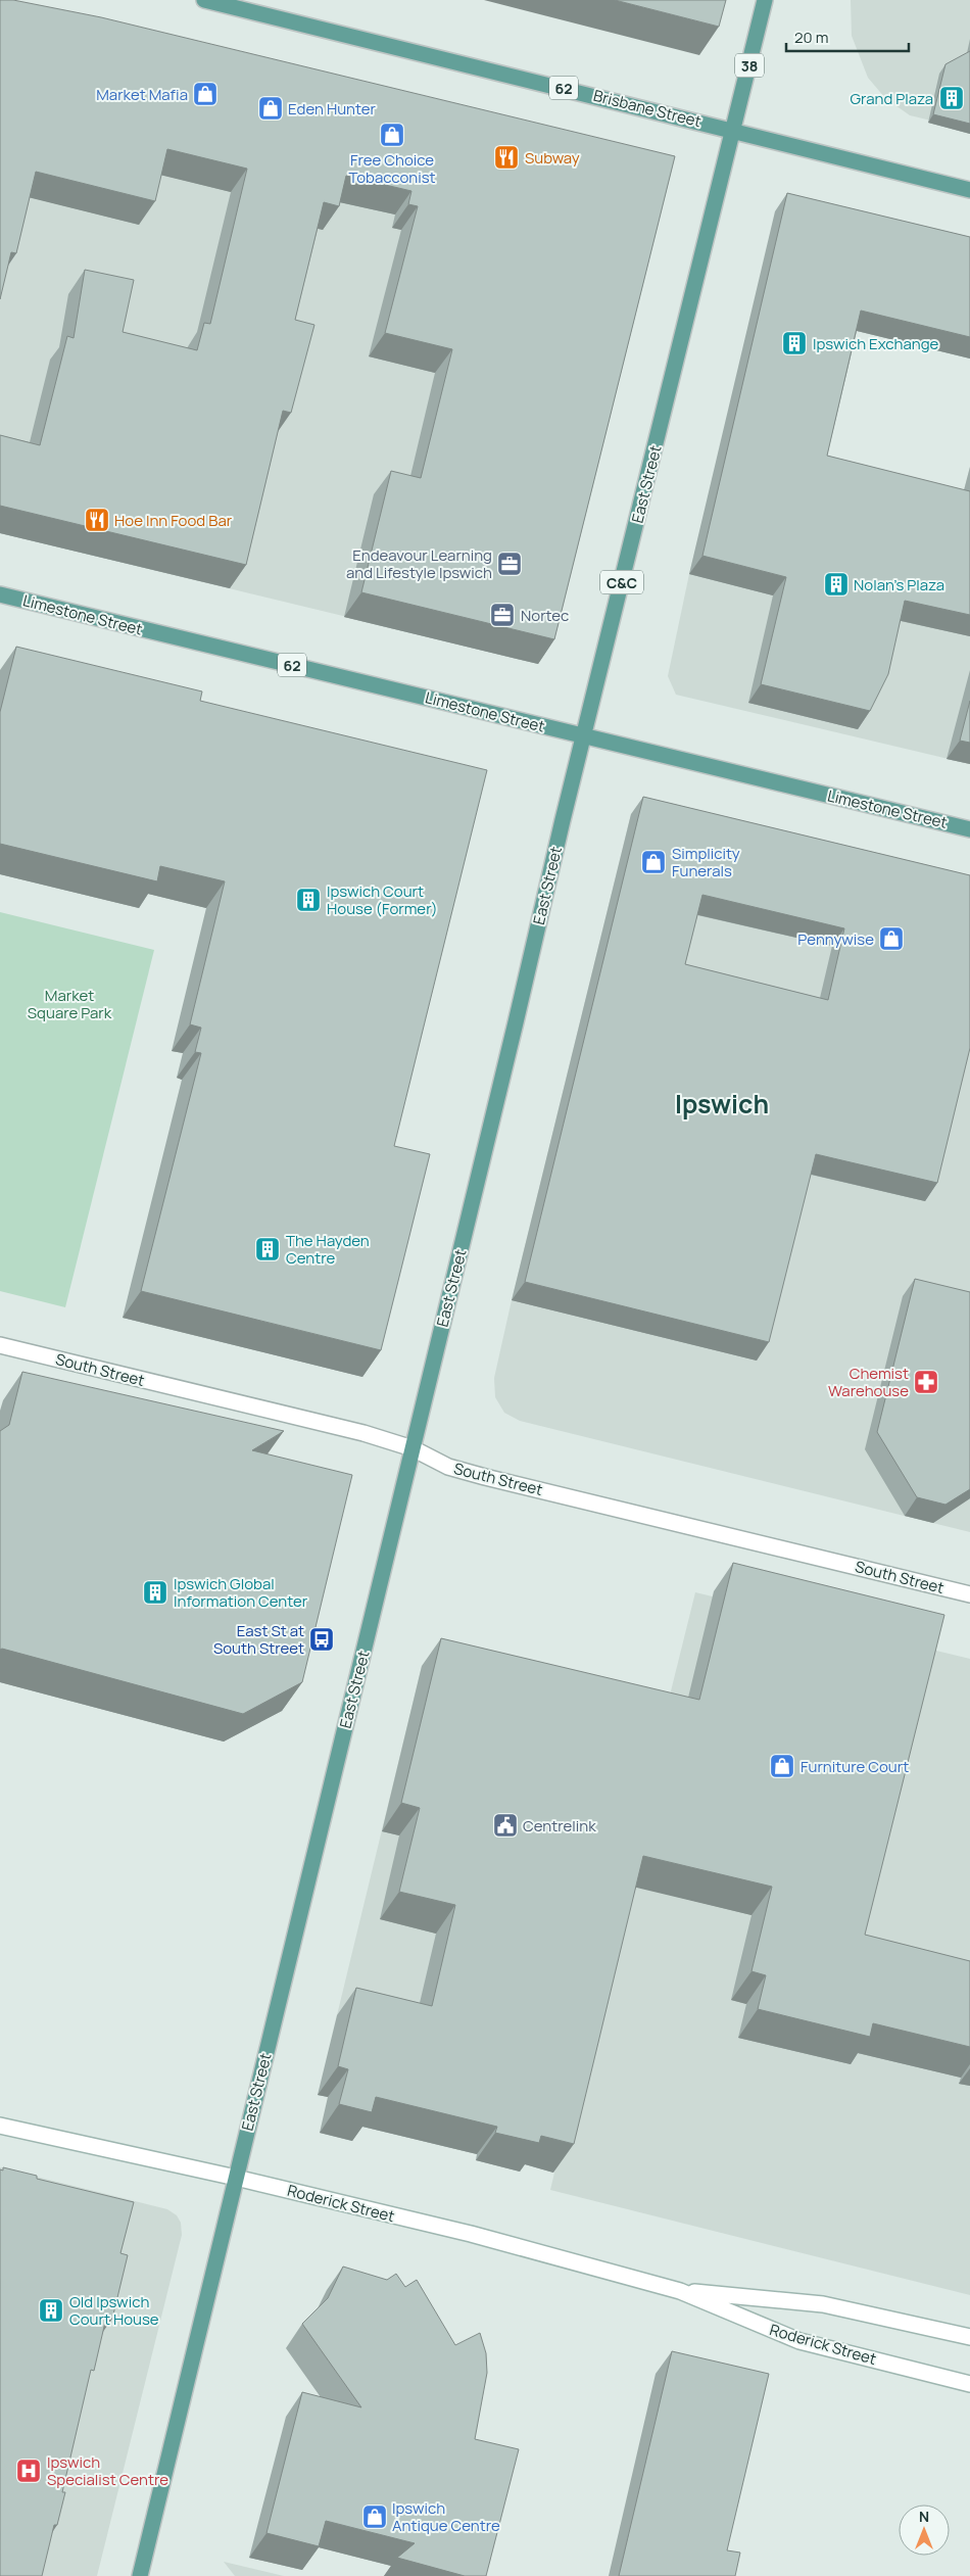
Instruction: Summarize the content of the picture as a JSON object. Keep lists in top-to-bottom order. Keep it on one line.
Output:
{"streets":{"main road":["38","62","Brisbane Street","East Street","C&C","Limestone Street"],"street":["South Street","Roderick Street"]},"crossings":[["Brisbane Street","East Street"],["East Street","Limestone Street"],["East Street","South Street"],["East Street","Roderick Street"]],"districts":["Ipswich"],"parks":["Market Square Park"],"places":{"shop":["Market Mafia","Eden Hunter","Free Choice Tobacconist","Simplicity Funerals","Pennywise","Furniture Court","Ipswich Antique Centre"],"building":["Grand Plaza","Ipswich Exchange","Nolan's Plaza","Ipswich Court House (Former)","The Hayden Centre","Ipswich Global Information Center","Old Ipswich Court House"],"restaurant":["Subway","Hoe Inn Food Bar"],"office":["Endeavour Learning and Lifestyle Ipswich","Nortec"],"pharmacy":["Chemist Warehouse"],"bus stop":["East St at South Street"],"public building":["Centrelink"],"hospital":["Ipswich Specialist Centre"]},"scale_bar":"20 m","north":"top"}
